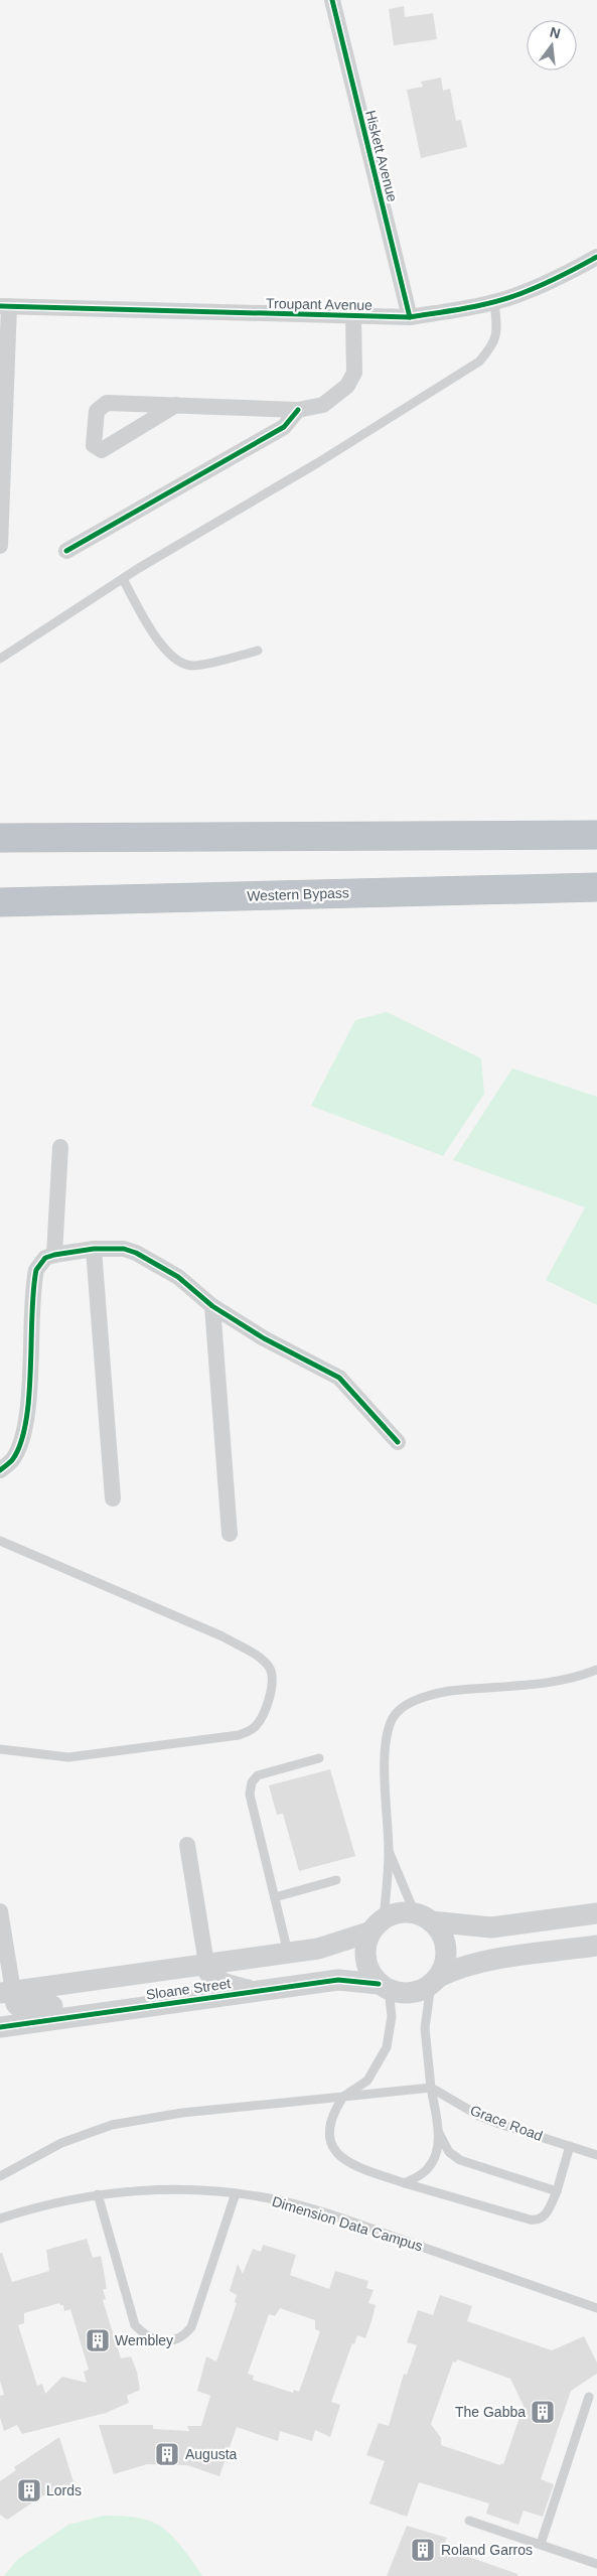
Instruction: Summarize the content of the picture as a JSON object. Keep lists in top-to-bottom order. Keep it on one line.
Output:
{"streets":{"highway":["Western Bypass"],"street":["Hiskett Avenue","Troupant Avenue","Sloane Street"],"lane":["Grace Road","Dimension Data Campus"]},"crossings":[["Hiskett Avenue","Troupant Avenue"]],"places":{"building":["Wembley","The Gabba","Augusta","Lords","Roland Garros"]},"north":"top"}
